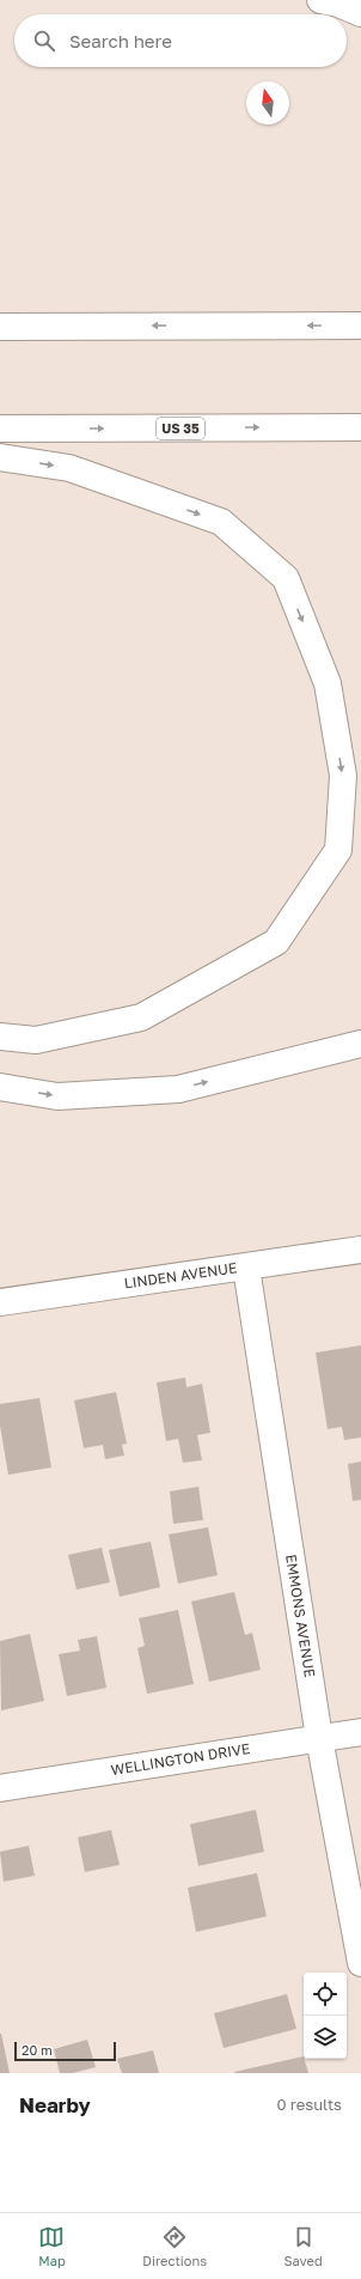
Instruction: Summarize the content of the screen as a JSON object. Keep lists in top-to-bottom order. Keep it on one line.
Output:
{"streets":{"main road":["US 35","LINDEN AVENUE","EMMONS AVENUE","WELLINGTON DRIVE"]},"crossings":[["LINDEN AVENUE","EMMONS AVENUE"],["EMMONS AVENUE","WELLINGTON DRIVE"]],"scale_bar":"20 m","north":"top","page":{"search":"Search here","scale":"20 m","heading":["Nearby","0 results"],"nav":["Map","Directions","Saved"]}}
